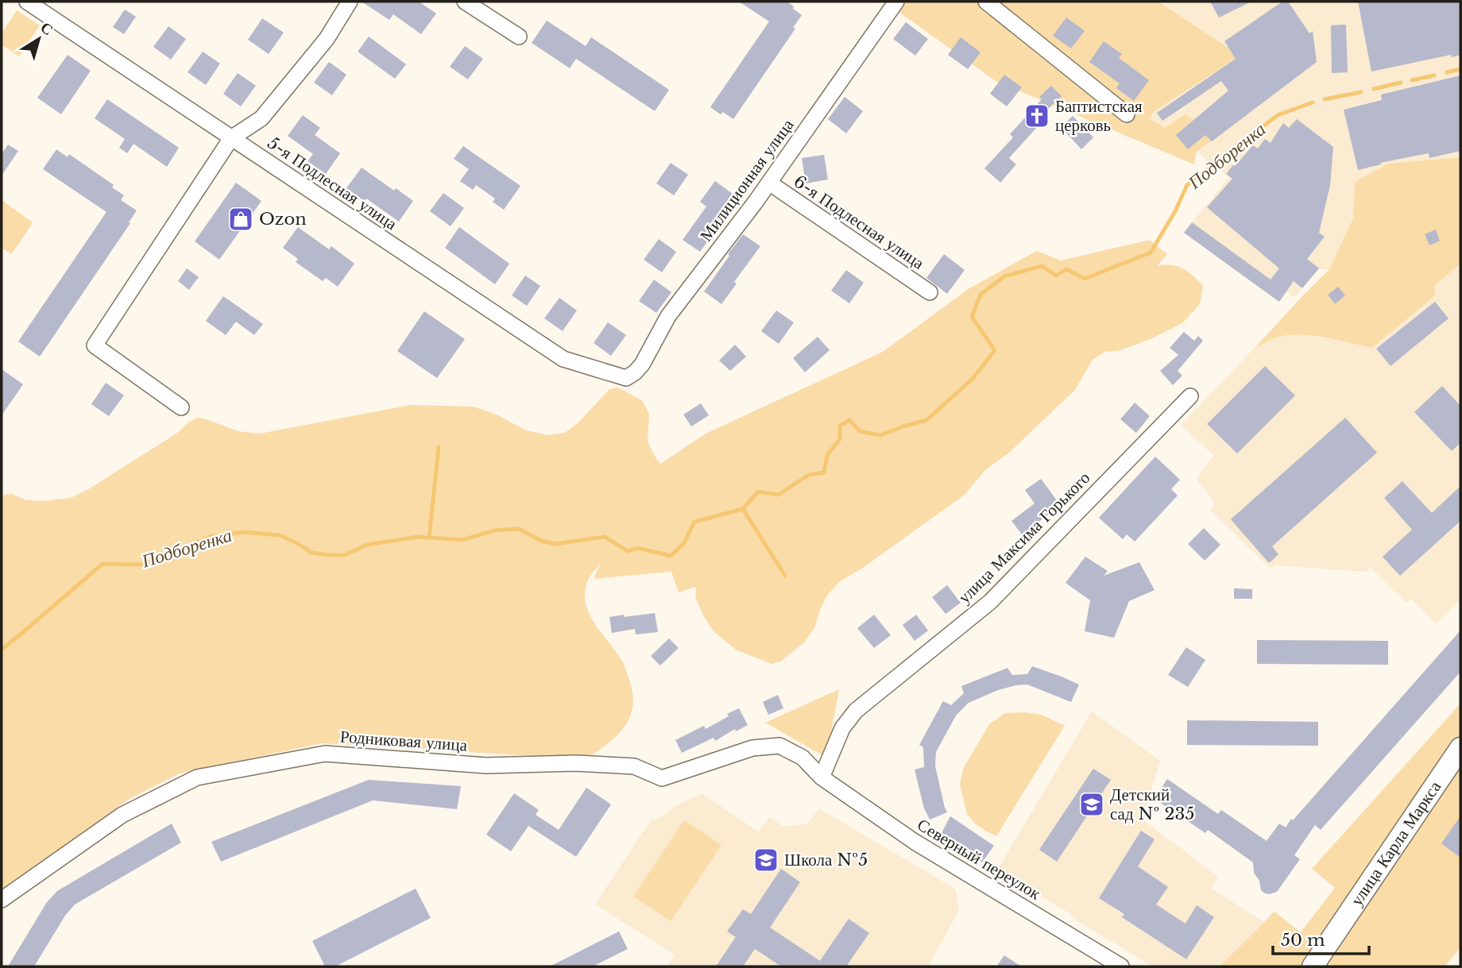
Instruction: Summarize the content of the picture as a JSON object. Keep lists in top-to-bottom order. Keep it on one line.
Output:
{"streets":{"street":["Милиционная улица","5-я Подлесная улица","6-я Подлесная улица","улица Максима Горького","Родниковая улица","улица Карла Маркса","Северный переулок"]},"crossings":[["Милиционная улица","5-я Подлесная улица"],["Милиционная улица","6-я Подлесная улица"],["улица Максима Горького","Родниковая улица"],["улица Максима Горького","Северный переулок"],["Родниковая улица","Северный переулок"]],"water":["Подборенка"],"places":{"church":["Баптистская церковь"],"shop":["Ozon"],"school or university":["Детский сад № 235","Школа №5"]},"scale_bar":"50 m","north":"top right"}
